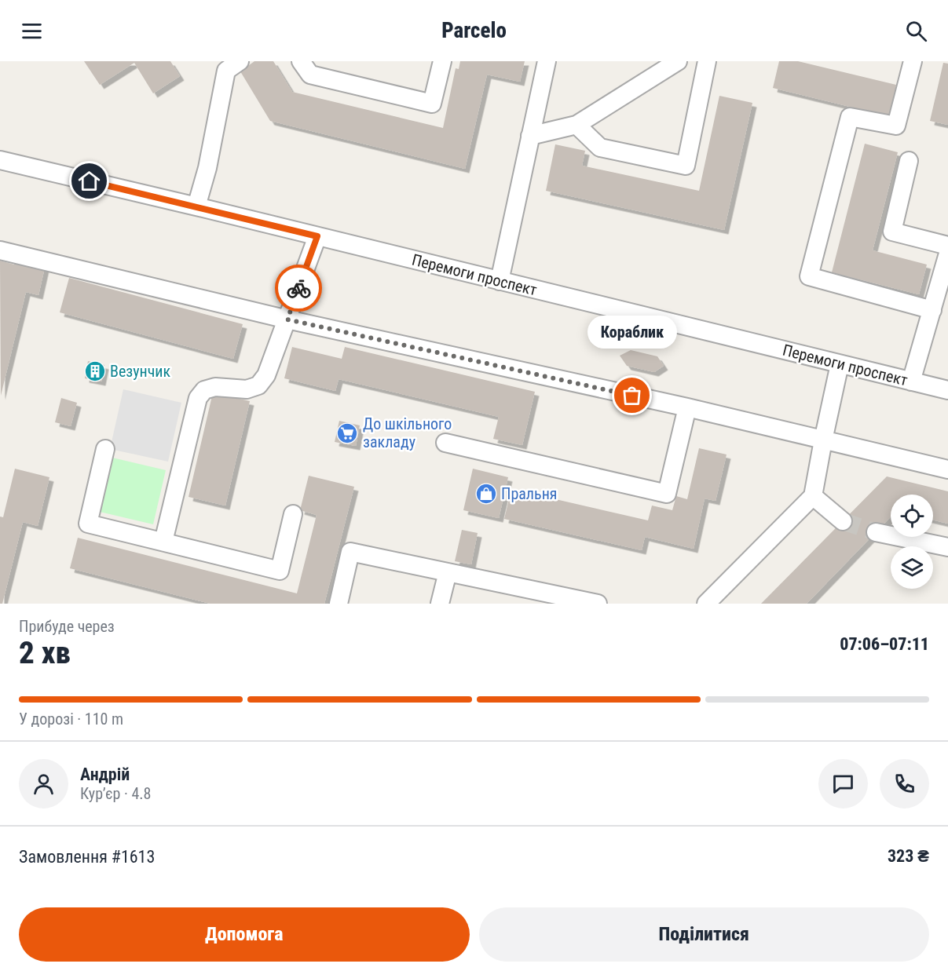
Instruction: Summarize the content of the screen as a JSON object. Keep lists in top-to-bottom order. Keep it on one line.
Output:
{"streets":{"street":["Перемоги проспект"]},"places":{"building":["Везунчик"],"other":["Кораблик"],"supermarket":["До шкільного закладу"],"shop":["Пральня"]},"page":{"header":"Parcelo","bubble":"Кораблик","heading":["2 хв","Прибуде через","07:06–07:11"],"panel":["Андрій","Кур’єр · 4.8","Замовлення #1613","323 ₴"],"bar":"У дорозі · 110 m","buttons":["Допомога","Поділитися"]}}
